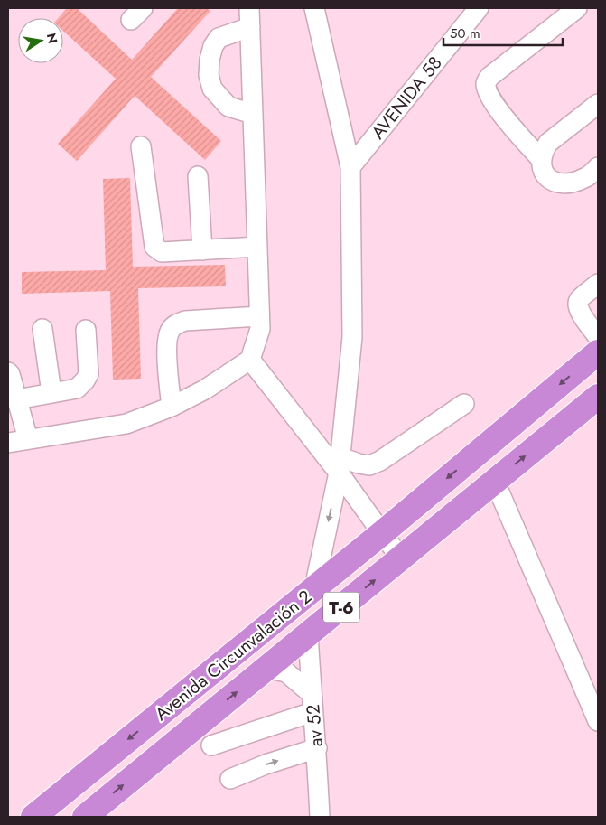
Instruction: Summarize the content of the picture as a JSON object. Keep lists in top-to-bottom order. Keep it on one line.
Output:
{"streets":{"highway":["T-6","Avenida Circunvalación 2"],"street":["AVENIDA 58","av 52"]},"crossings":[["Avenida Circunvalación 2","av 52"]],"scale_bar":"50 m","north":"right"}
